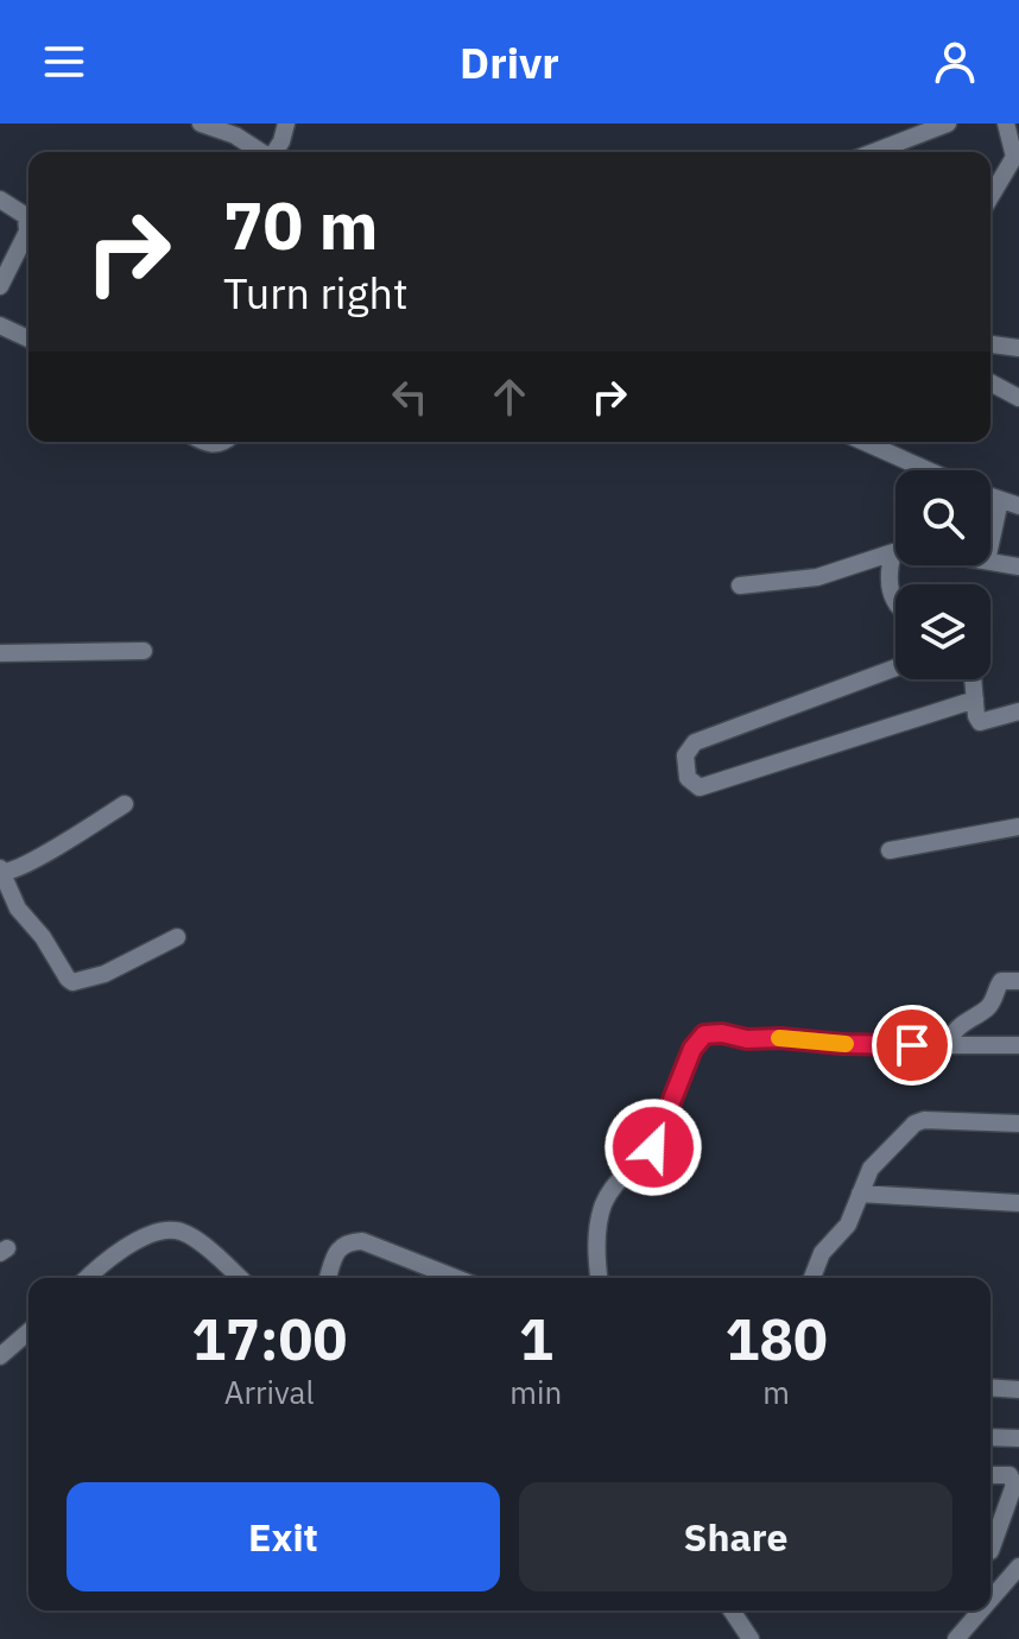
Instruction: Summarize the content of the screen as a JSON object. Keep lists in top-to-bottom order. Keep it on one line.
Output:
{"page":{"header":"Drivr","turn":["70 m","Turn right"],"eta":["17:00","Arrival","1","min","180","m"],"buttons":["Exit","Share"]}}
